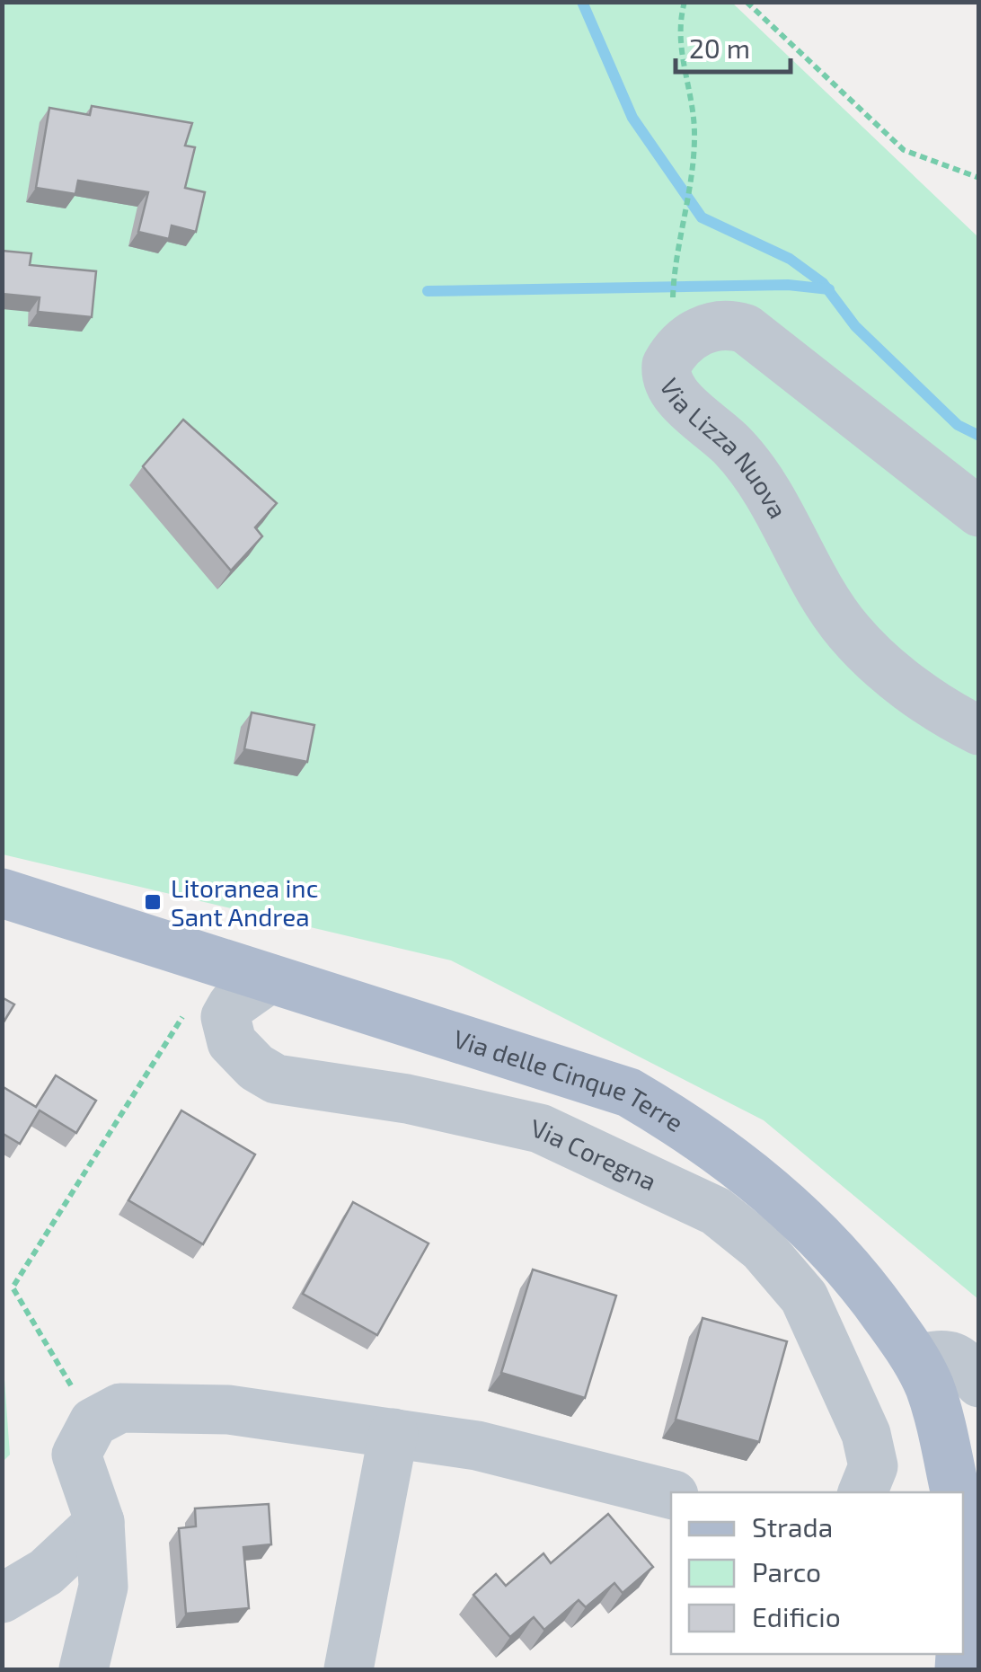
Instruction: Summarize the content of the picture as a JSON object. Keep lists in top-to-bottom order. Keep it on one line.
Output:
{"streets":{"main road":["Via delle Cinque Terre"],"street":["Via Lizza Nuova","Via Coregna"]},"crossings":[["Via delle Cinque Terre","Via Coregna"]],"places":{"transit":["Litoranea inc Sant Andrea"]},"legend":["Strada","Parco","Edificio"],"scale_bar":"20 m"}
